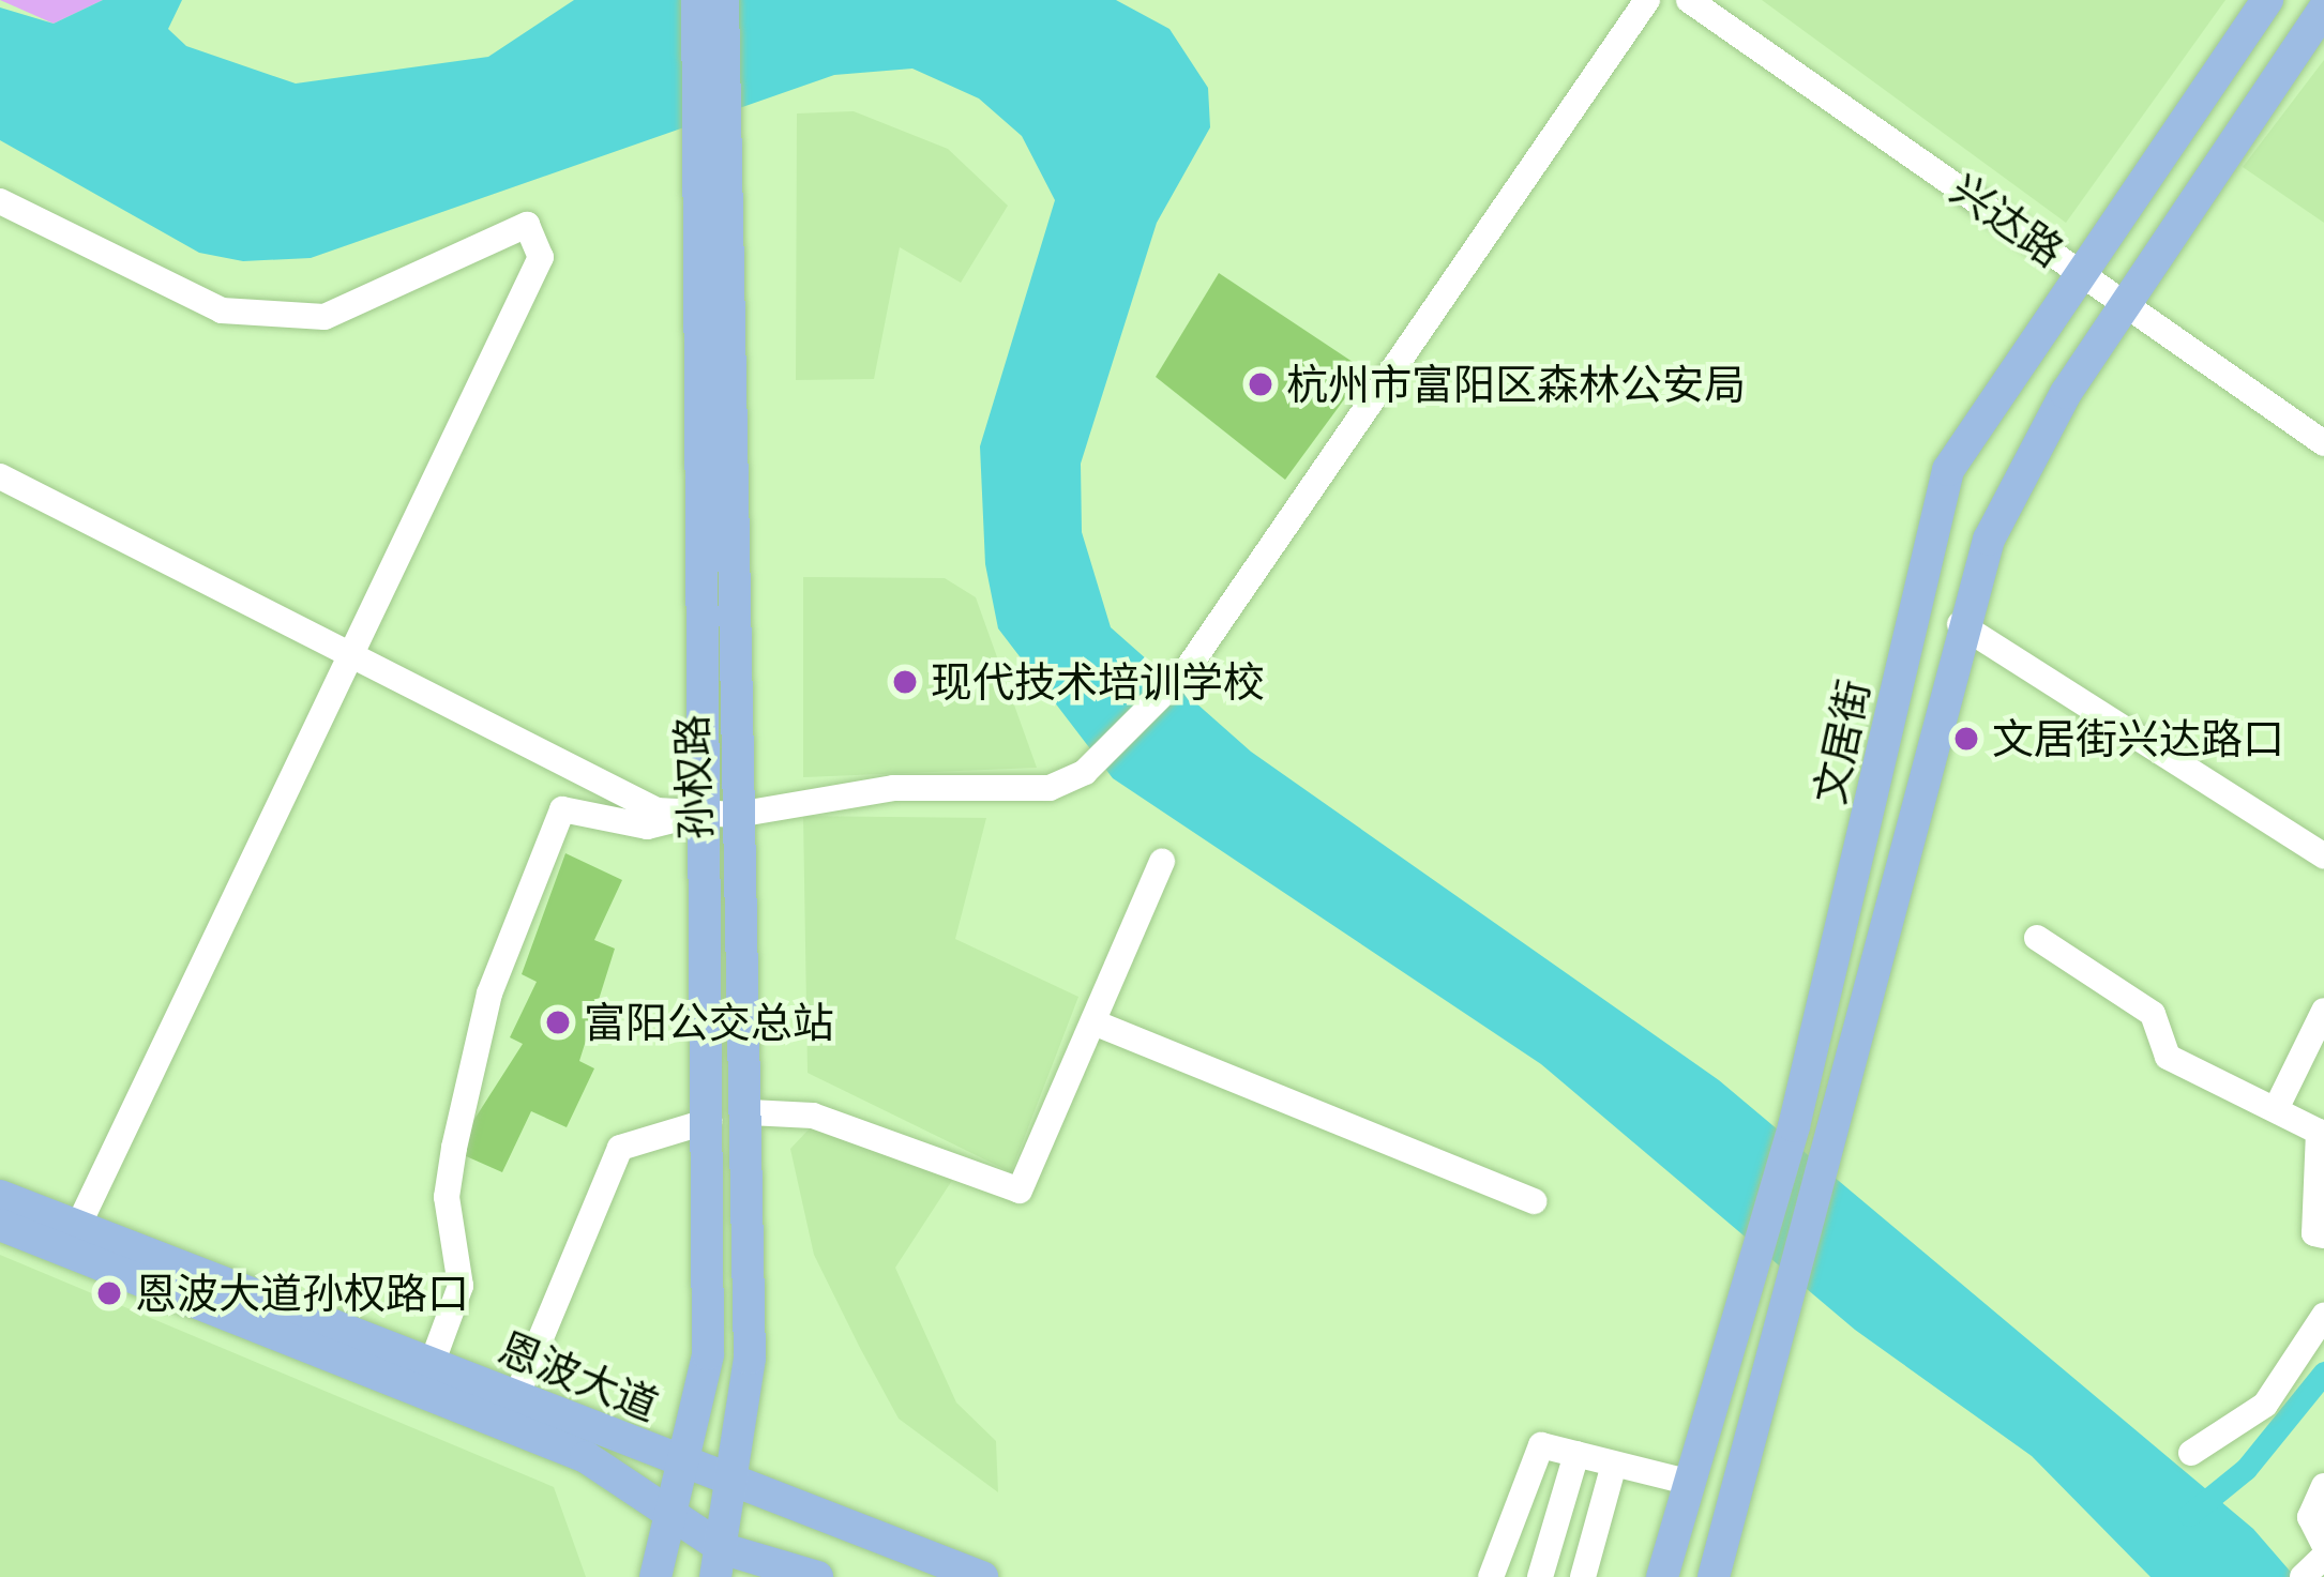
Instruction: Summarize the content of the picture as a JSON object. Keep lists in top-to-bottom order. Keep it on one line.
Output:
{"streets":{"main road":["文居街","孙权路","恩波大道"],"street":["兴达路"]},"crossings":[["兴达路","文居街"],["孙权路","恩波大道"]],"places":["杭州市富阳区森林公安局","现代技术培训学校","文居街兴达路口","富阳公交总站","恩波大道孙权路口"]}
